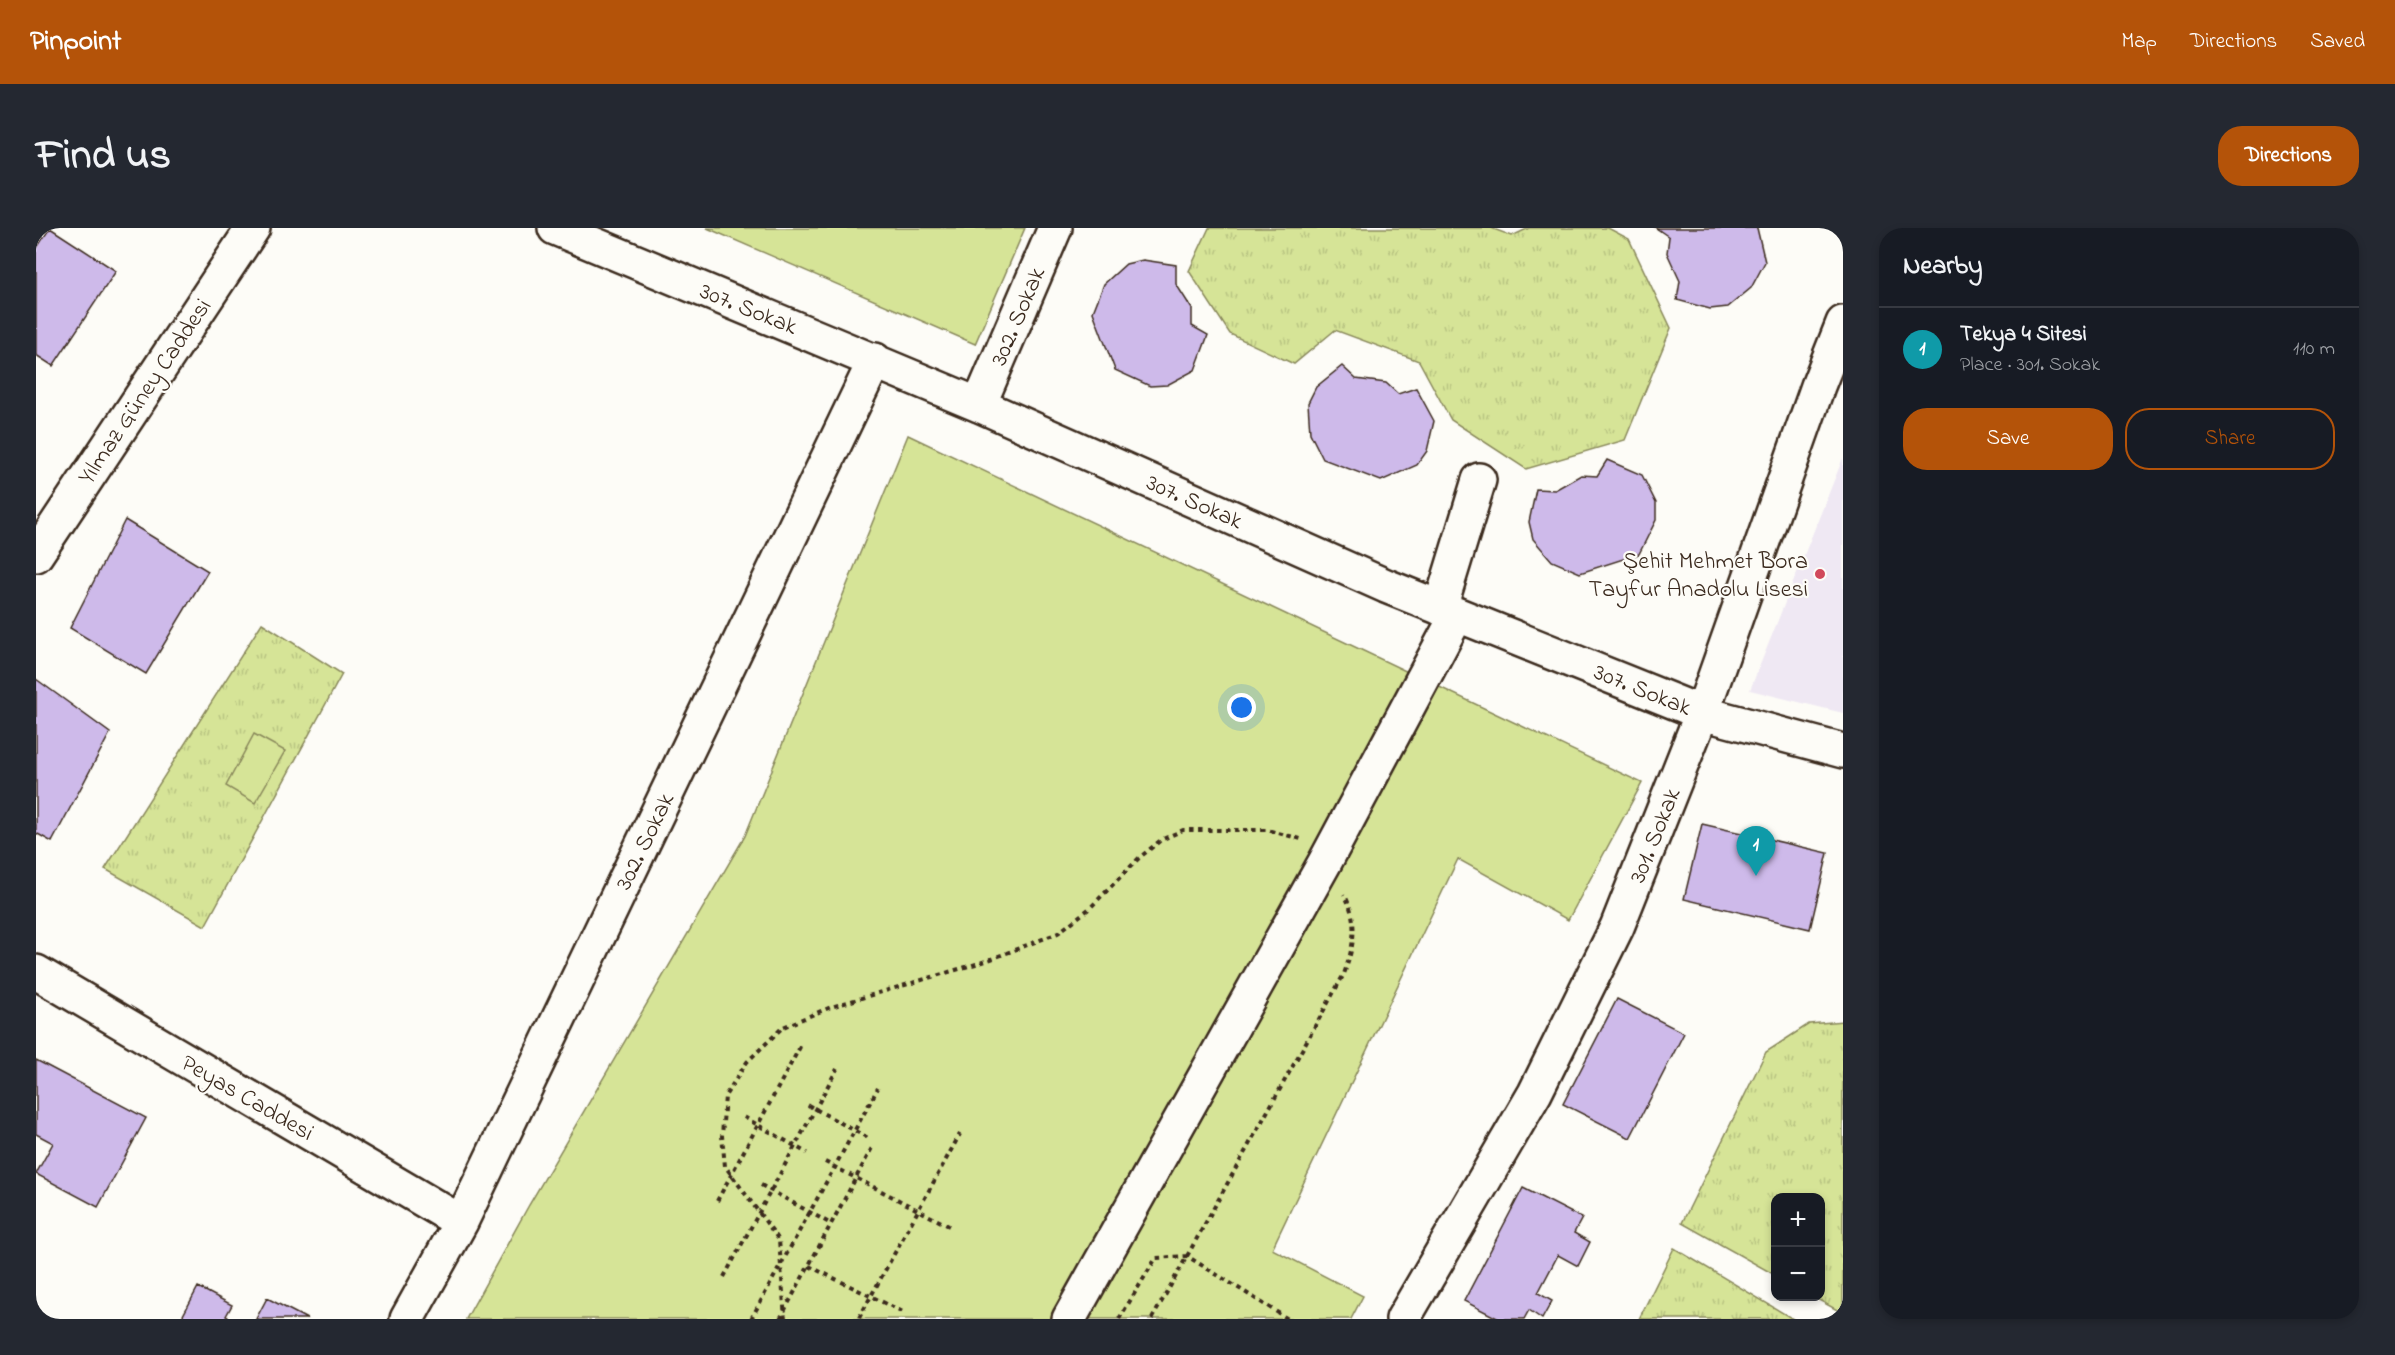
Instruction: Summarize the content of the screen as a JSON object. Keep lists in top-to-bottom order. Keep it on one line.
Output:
{"streets":{"street":["307. Sokak","302. Sokak","Yılmaz Güney Caddesi","301. Sokak","Peyas Caddesi"]},"crossings":[["307. Sokak","302. Sokak"],["307. Sokak","301. Sokak"],["302. Sokak","Peyas Caddesi"]],"places":["Şehit Mehmet Bora Tayfur Anadolu Lisesi"],"page":{"header":"Pinpoint","nav":["Map","Directions","Saved"],"title":"Find us","buttons":["Directions",["Save","Share"]],"heading":"Nearby","list":[{"mark":"1","name":"Tekya 4 Sitesi","note":"Place · 301. Sokak","value":"110 m"}],"pins":"1","map_buttons":["+","−"]}}
